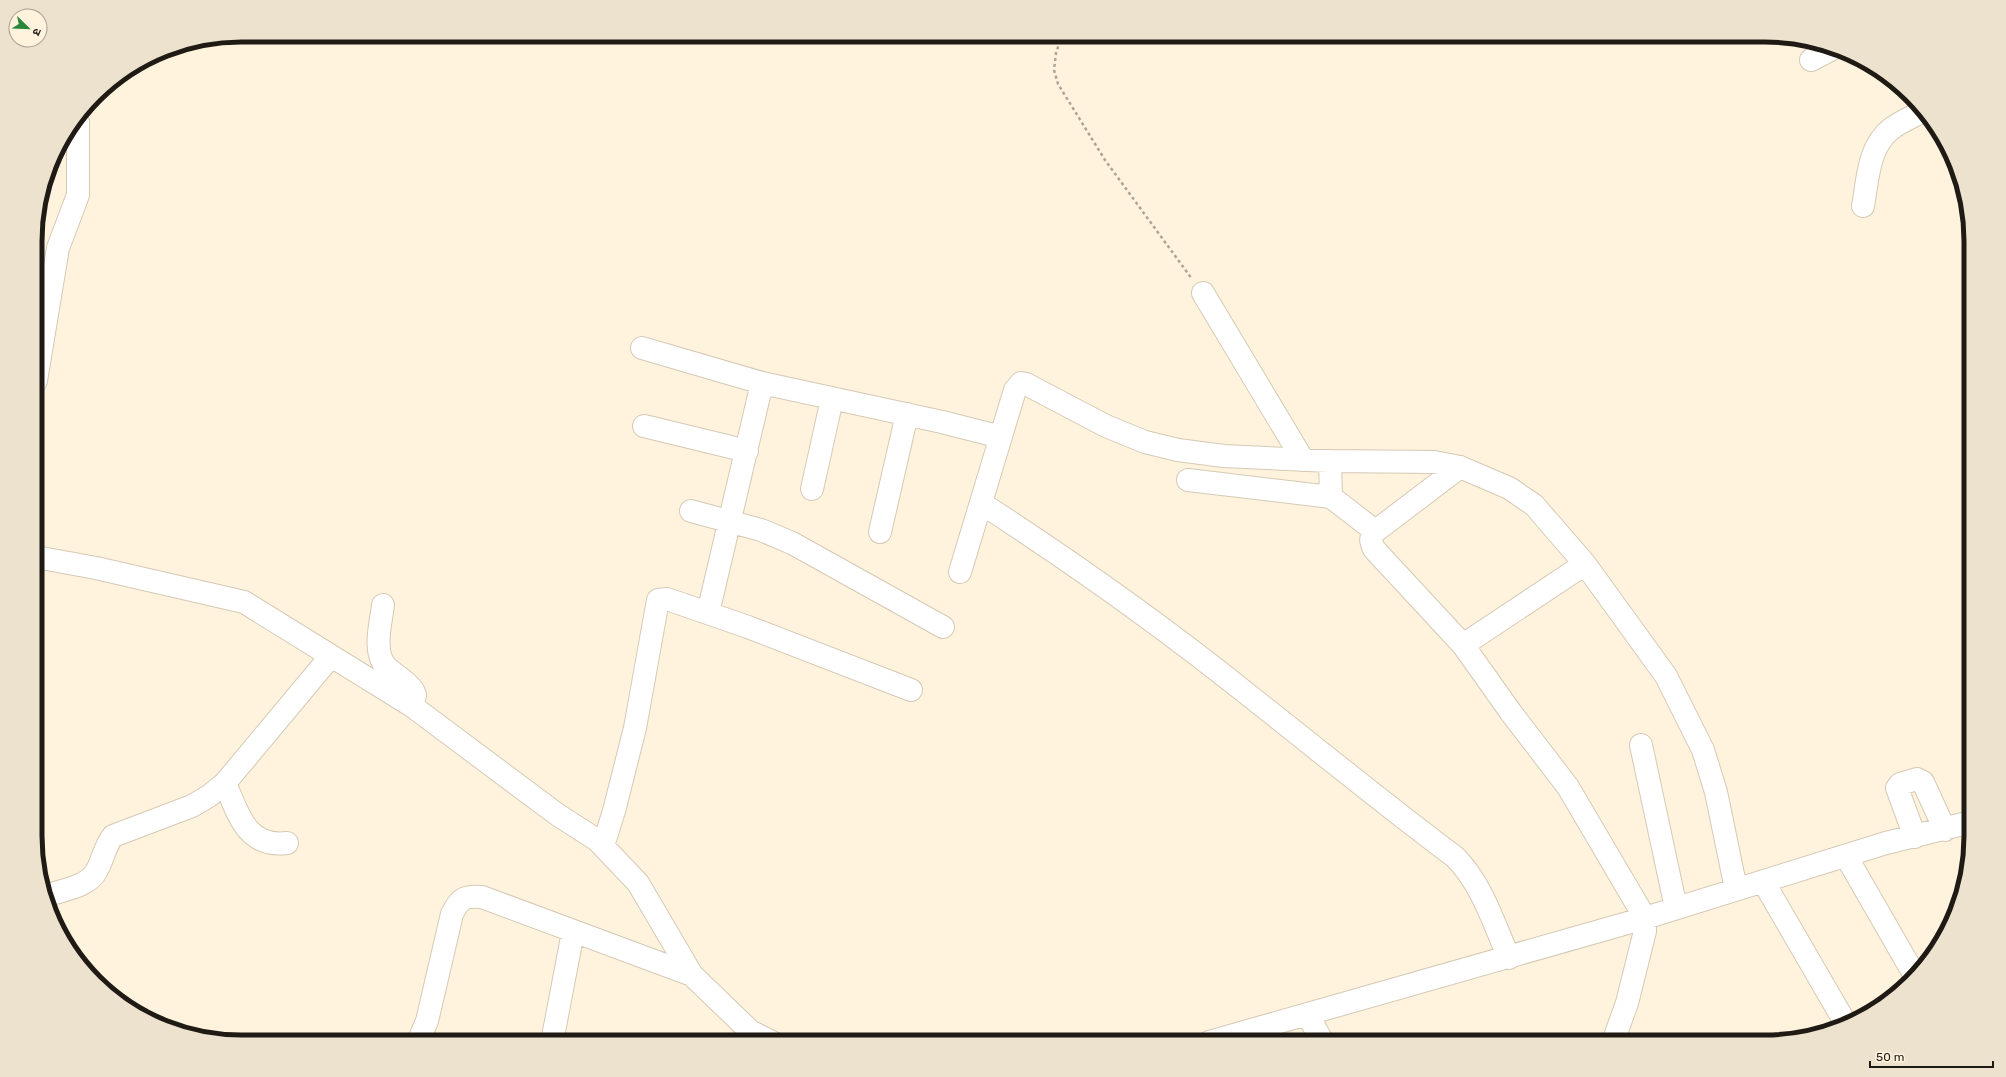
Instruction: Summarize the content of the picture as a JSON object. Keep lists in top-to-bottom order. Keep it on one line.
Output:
{"scale_bar":"50 m","north":"bottom right"}
